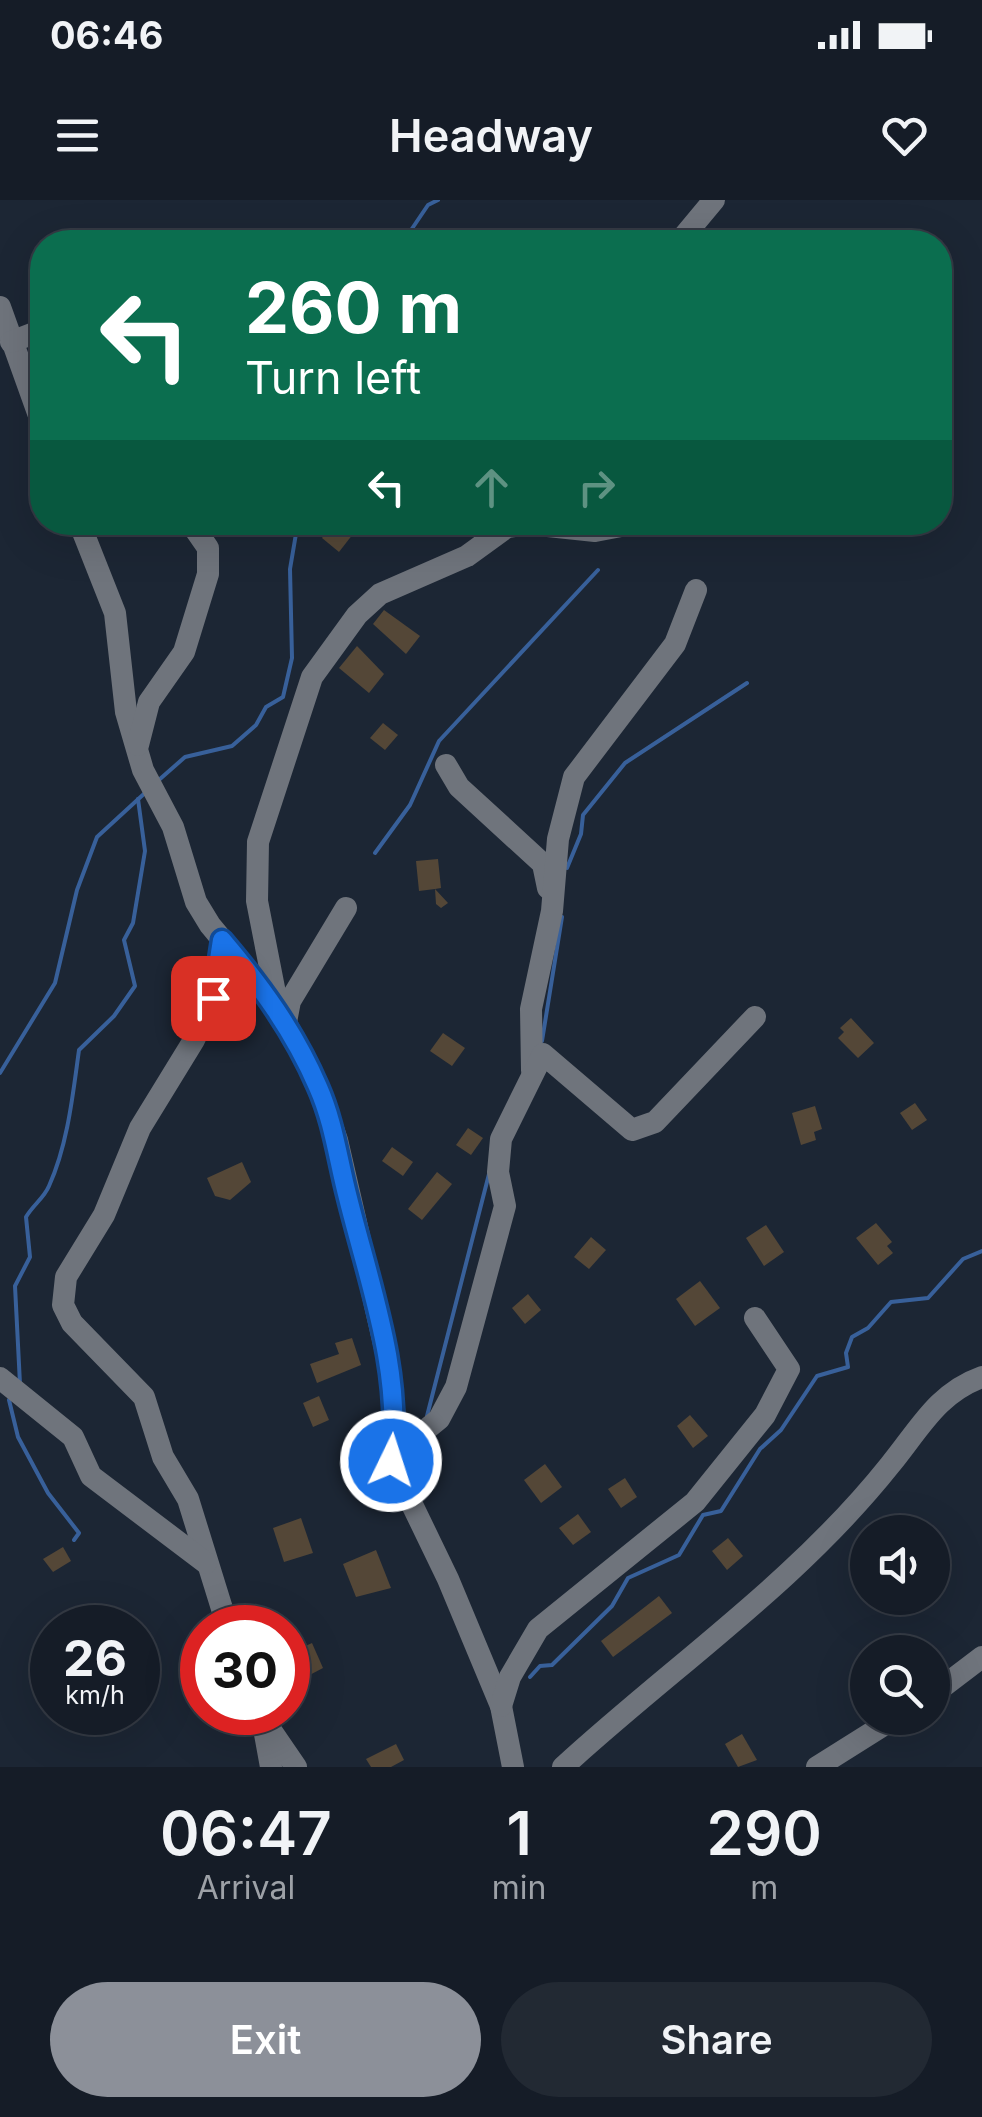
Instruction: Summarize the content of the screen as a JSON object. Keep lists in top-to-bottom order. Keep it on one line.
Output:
{"page":{"status":"06:46","header":"Headway","turn":["260 m","Turn left"],"speed":"26 km/h","limit":"30","eta":["06:47","Arrival","1","min","290","m"],"buttons":["Exit","Share"]}}
